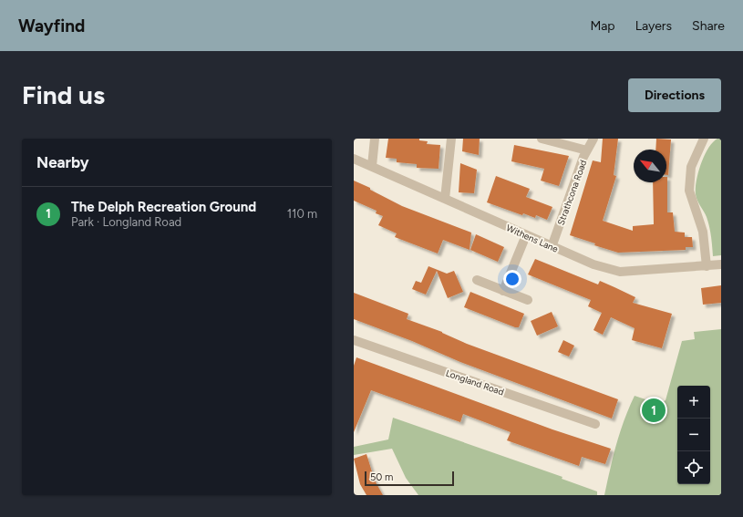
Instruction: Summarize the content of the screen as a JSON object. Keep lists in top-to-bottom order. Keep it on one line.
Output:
{"streets":{"street":["Strathcona Road","Withens Lane","Longland Road"]},"crossings":[["Strathcona Road","Withens Lane"]],"scale_bar":"50 m","north":"top left","page":{"header":"Wayfind","nav":["Map","Layers","Share"],"buttons":"Directions","title":"Find us","heading":"Nearby","list":[{"mark":"1","name":"The Delph Recreation Ground","note":"Park · Longland Road","value":"110 m"}],"map_buttons":["+","−"],"pins":"1","scale":"50 m"}}
